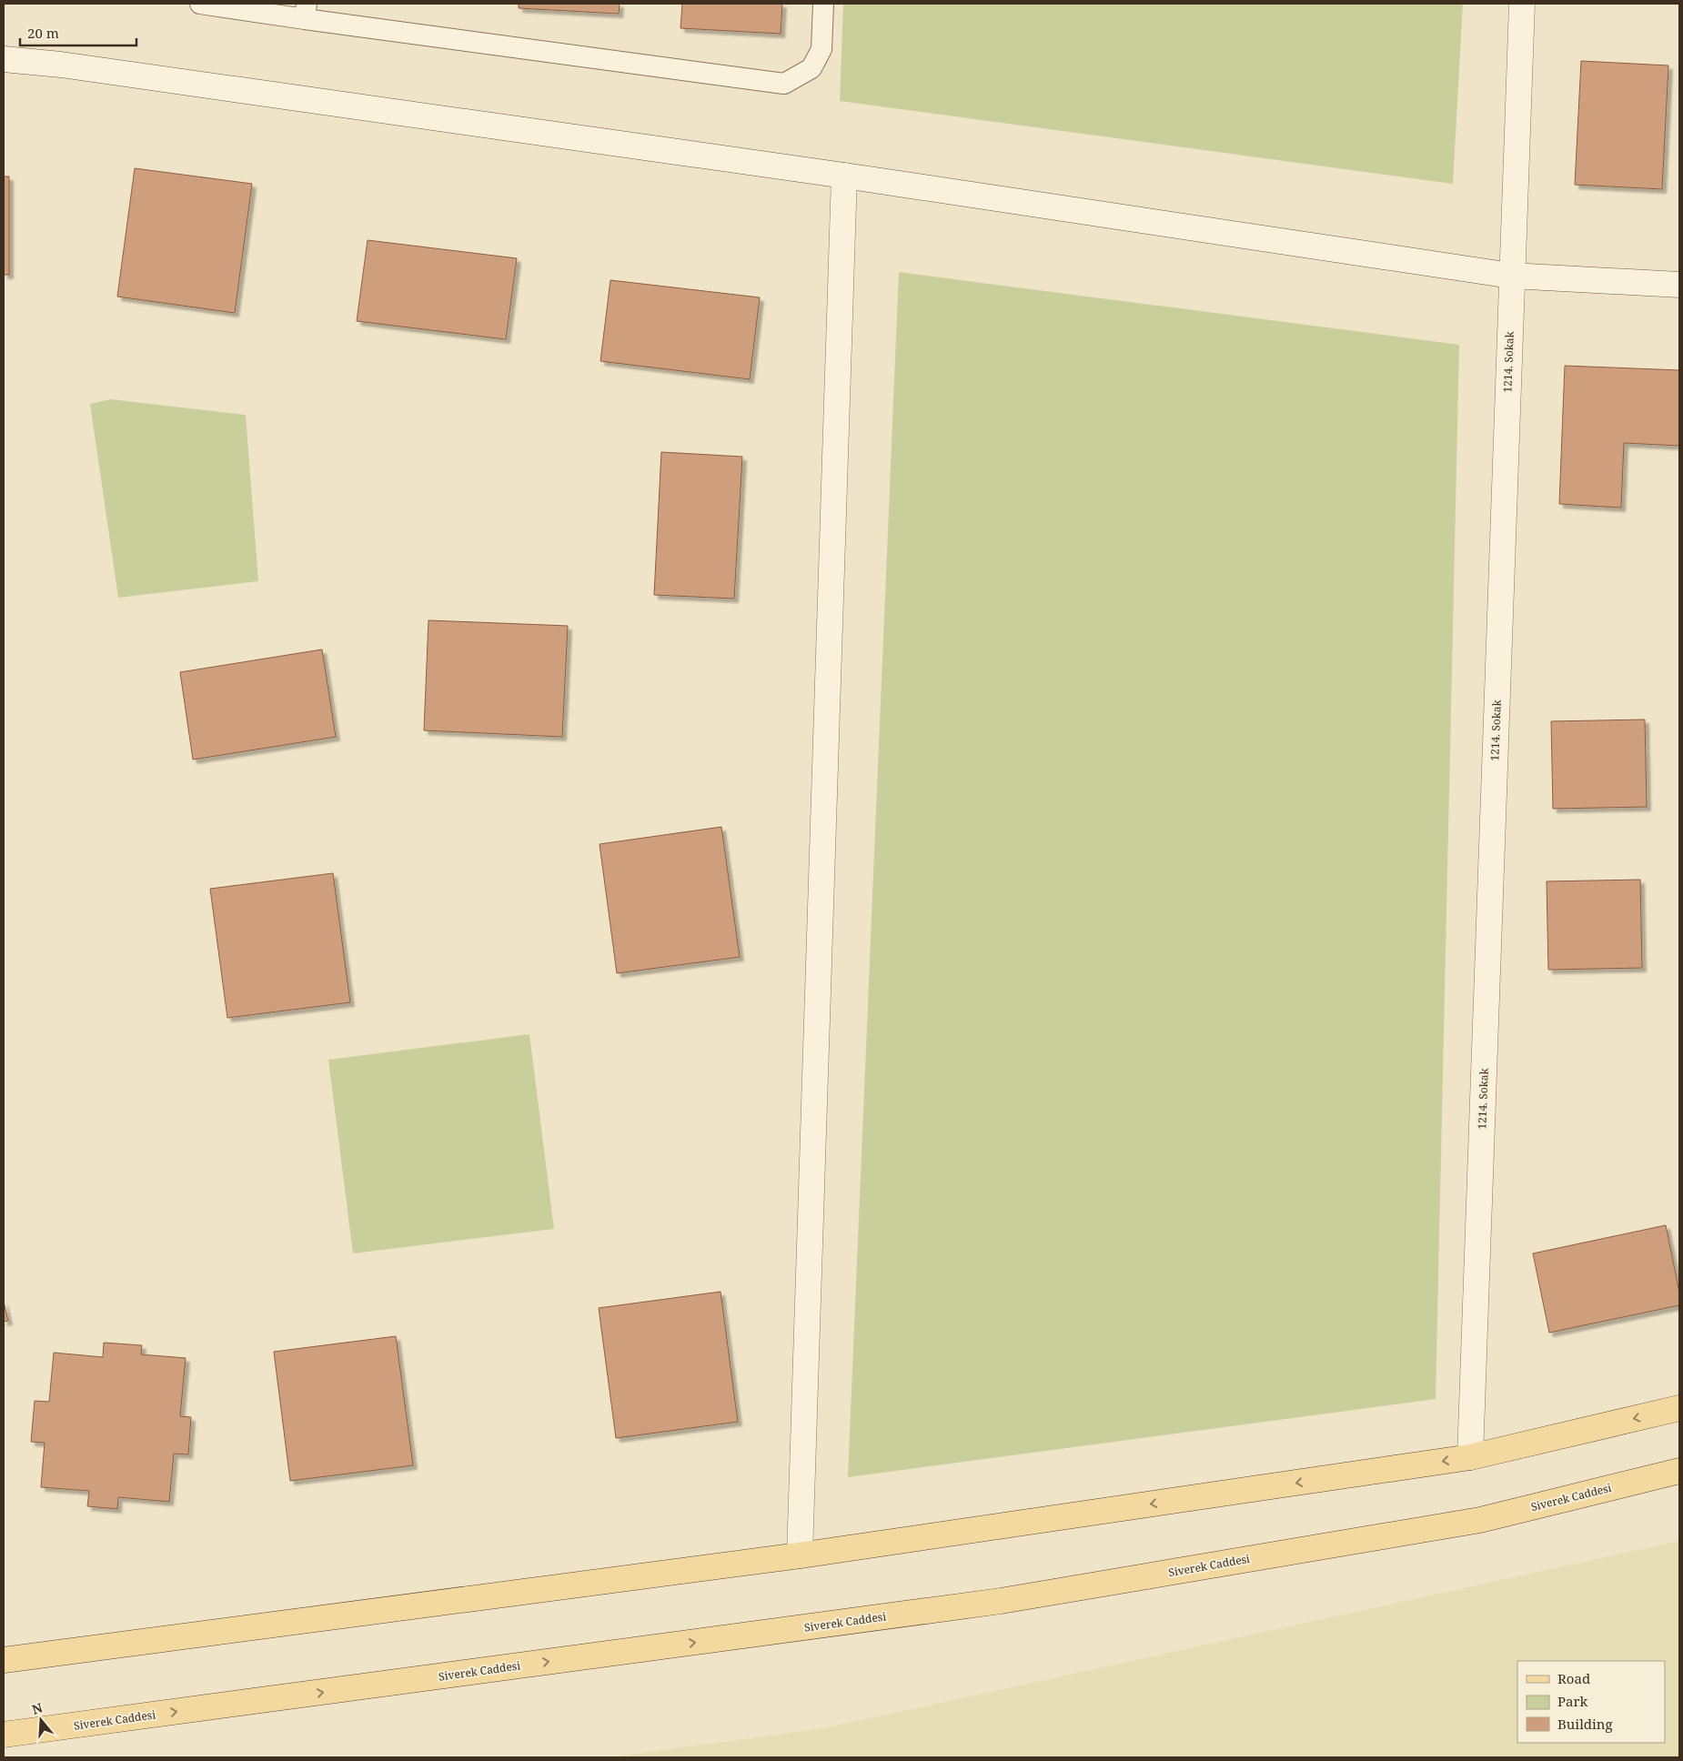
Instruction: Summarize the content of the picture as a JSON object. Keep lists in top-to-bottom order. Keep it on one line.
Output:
{"streets":{"main road":["Siverek Caddesi"],"street":["1214. Sokak"]},"legend":["Road","Park","Building"],"scale_bar":"20 m","north":"top"}
